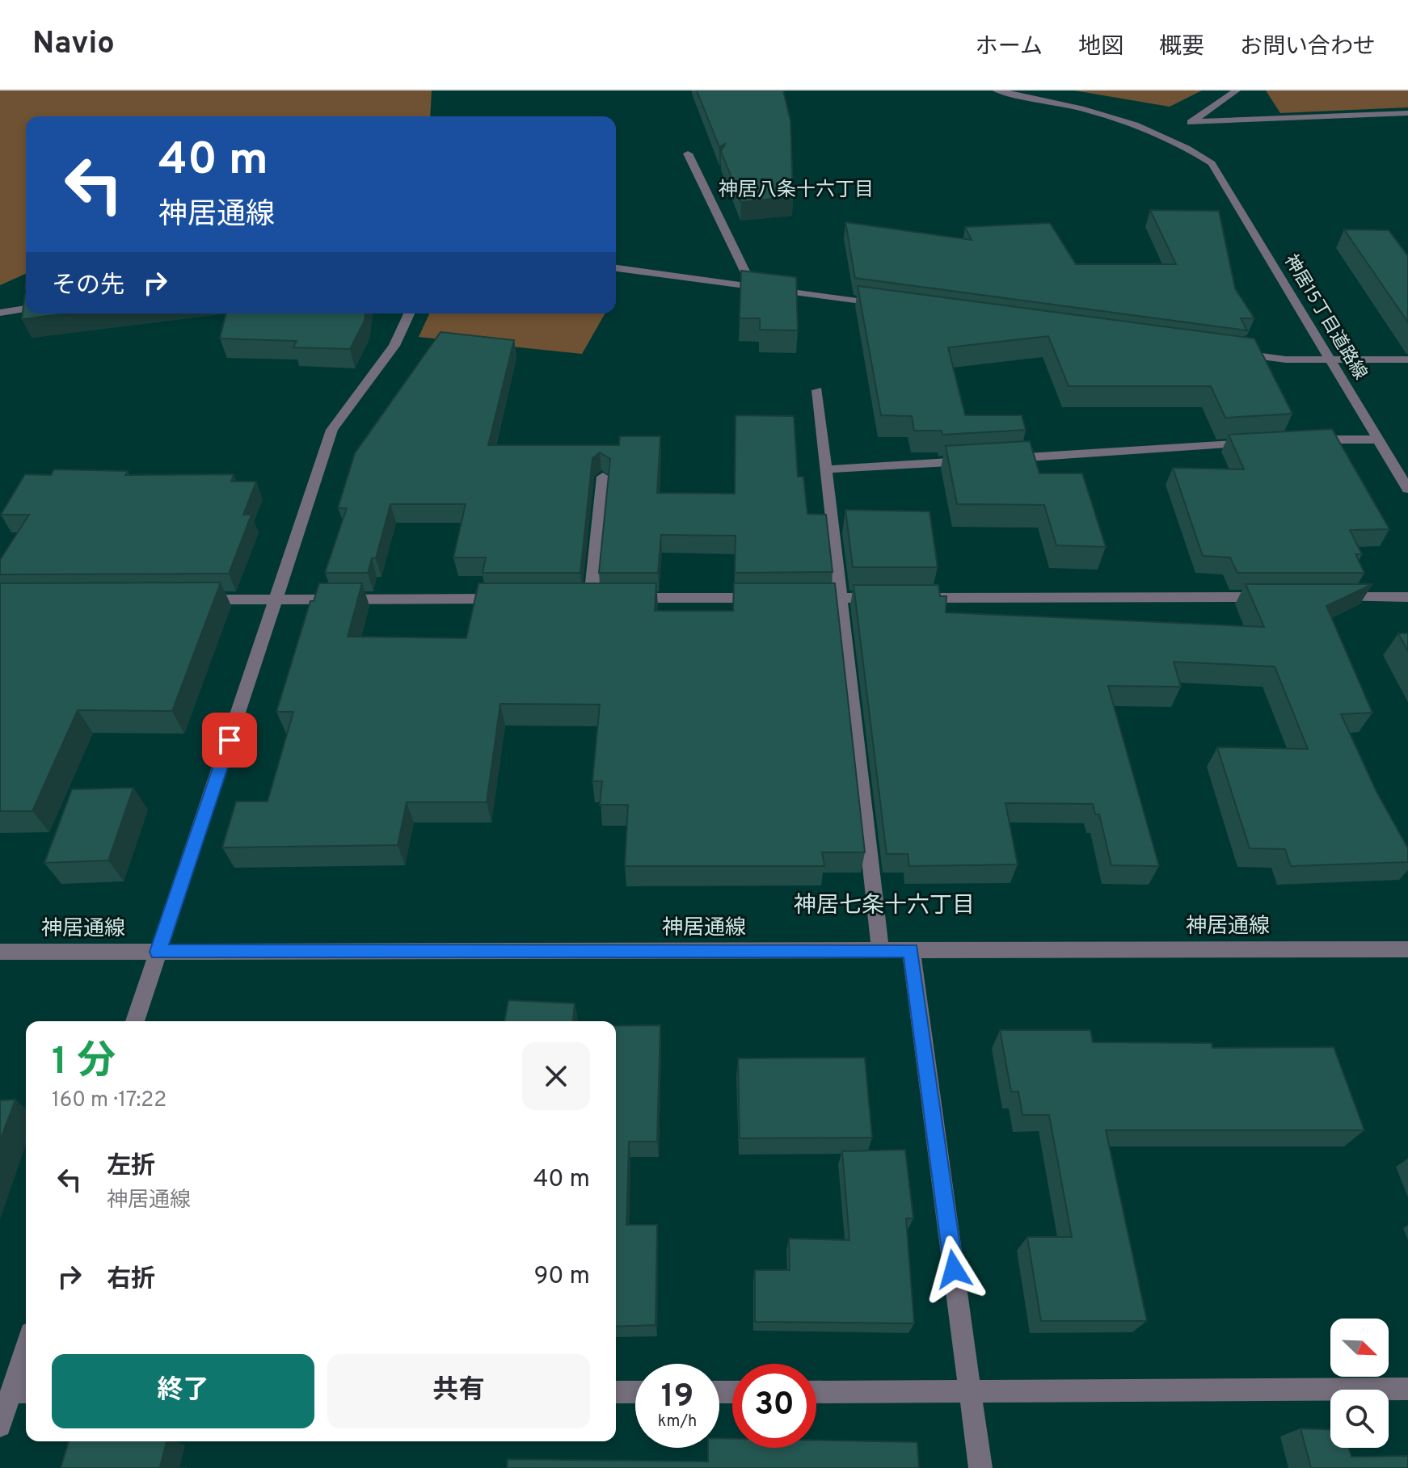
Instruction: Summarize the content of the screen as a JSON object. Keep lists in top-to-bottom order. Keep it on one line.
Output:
{"streets":{"street":["神居15丁目道路線","神居通線"]},"districts":["神居八条十六丁目","神居七条十六丁目"],"north":"bottom right","page":{"header":"Navio","nav":["ホーム","地図","概要","お問い合わせ"],"turn":["40 m","神居通線"],"then":"その先","heading":["1 分","160 m · 17:22"],"list":[{"name":"左折","note":"神居通線","value":"40 m"},{"name":"右折","value":"90 m"}],"buttons":["終了","共有"],"speed":"19 km/h","limit":"30"}}
